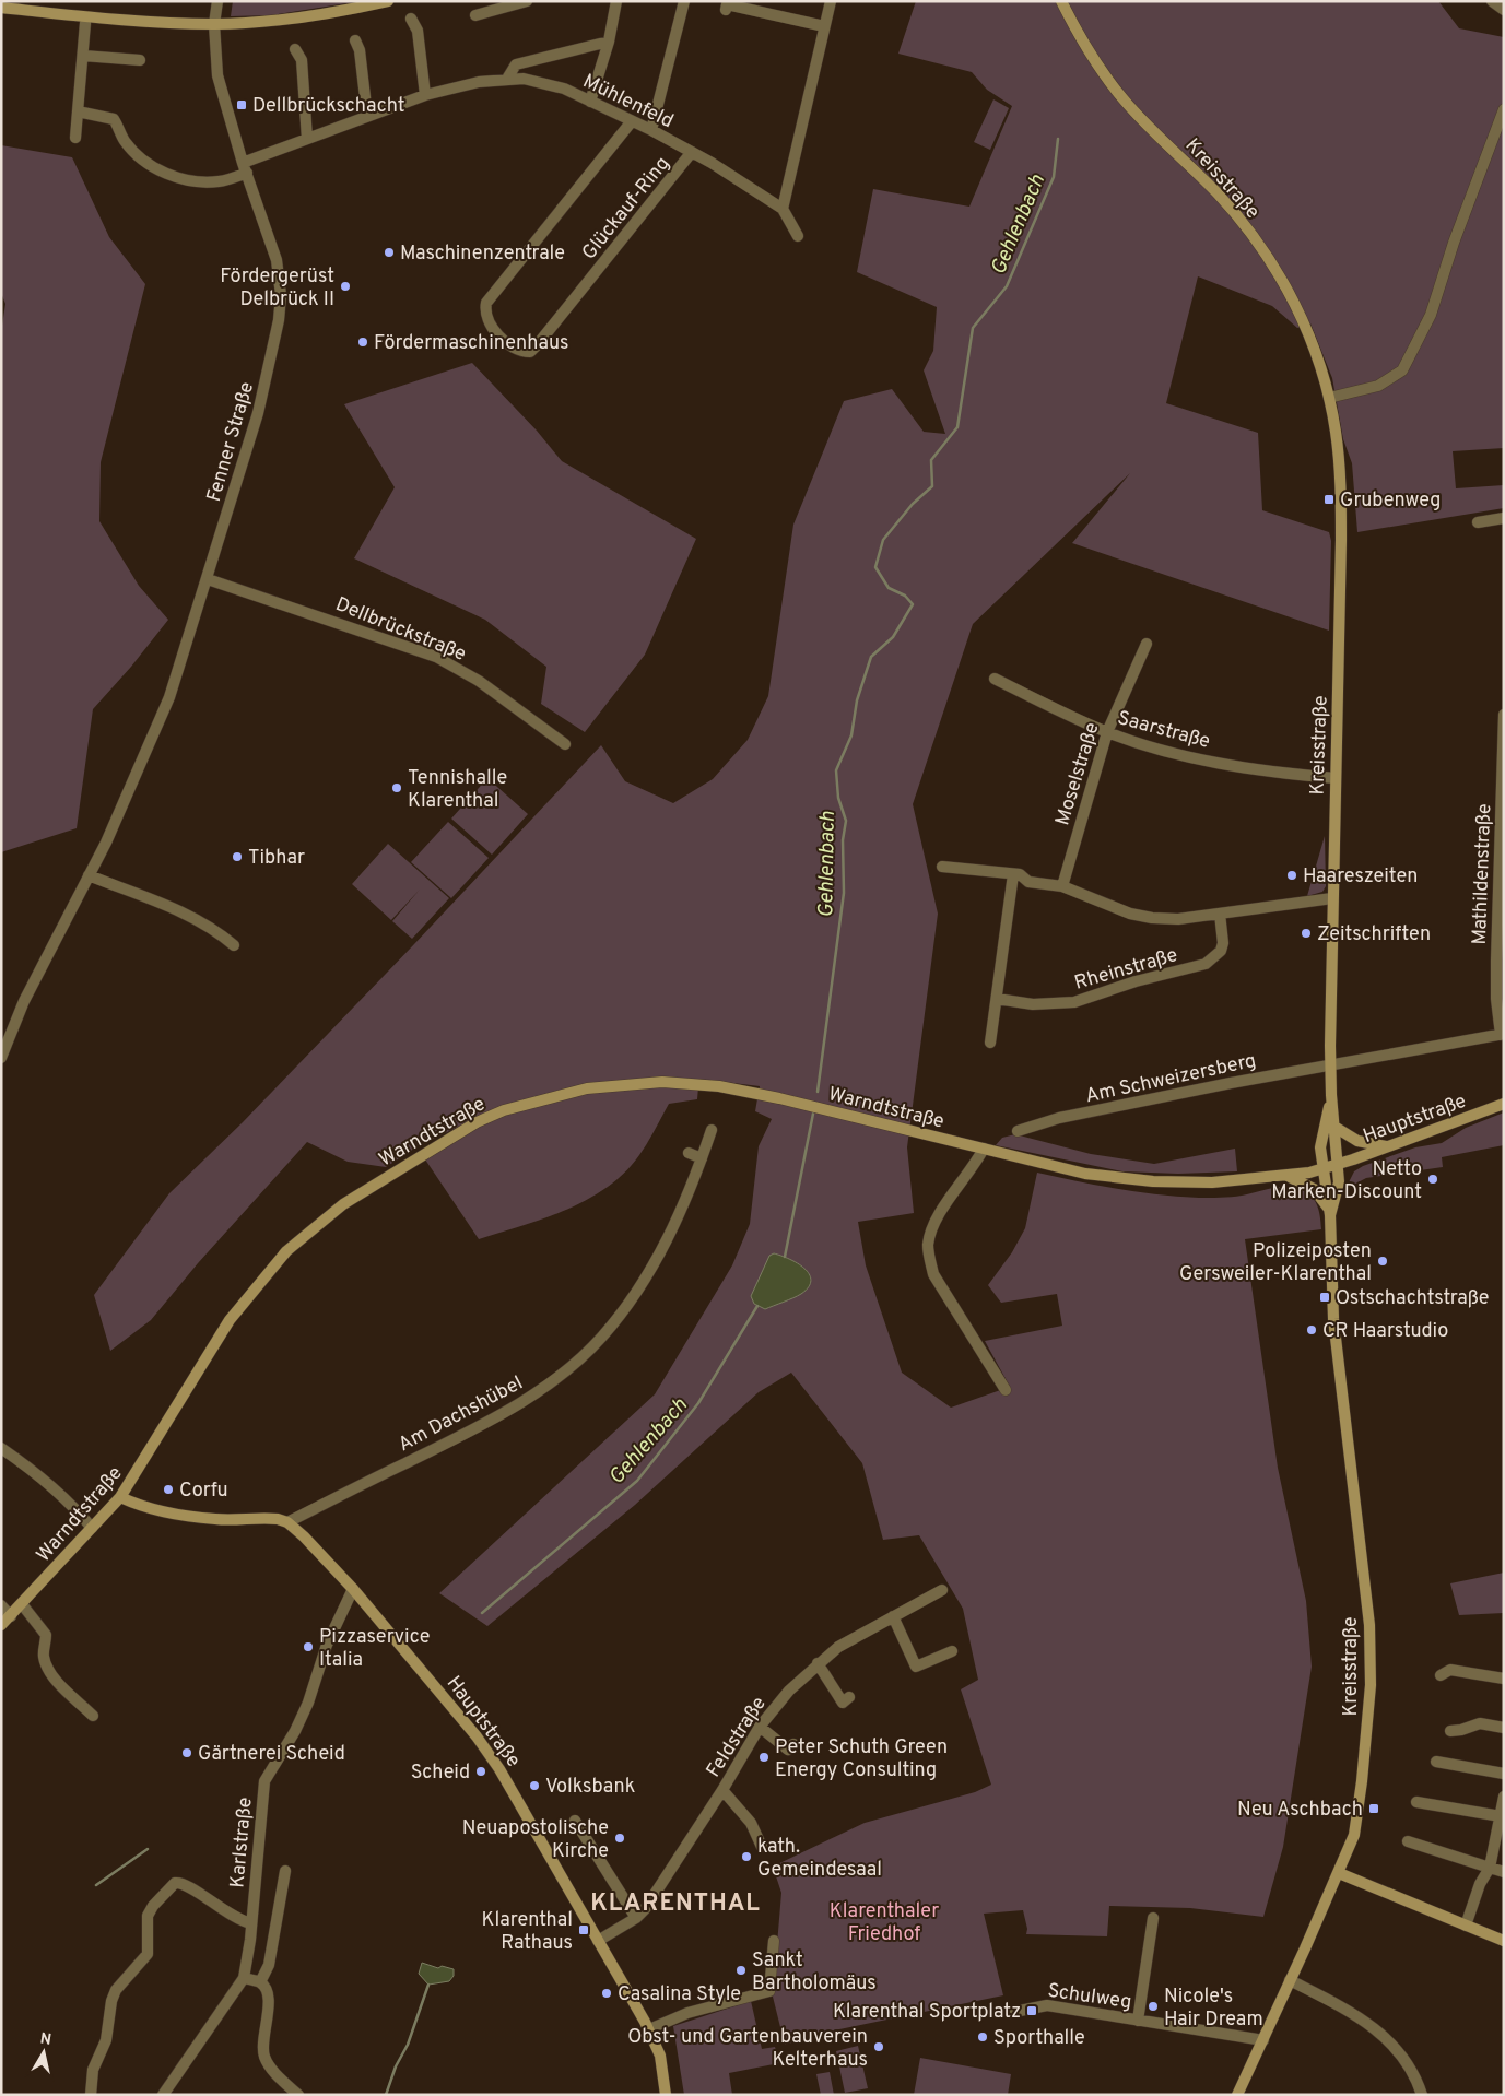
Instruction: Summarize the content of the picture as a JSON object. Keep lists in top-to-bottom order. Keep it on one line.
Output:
{"streets":{"street":["Mühlenfeld","Kreisstraße","Glückauf-Ring","Fenner Straße","Dellbrückstraße","Saarstraße","Moselstraße","Mathildenstraße","Rheinstraße","Am Schweizersberg","Warndtstraße","Hauptstraße","Am Dachshübel","Feldstraße","Karlstraße","Schulweg"]},"crossings":[["Mühlenfeld","Glückauf-Ring"],["Mühlenfeld","Fenner Straße"],["Kreisstraße","Saarstraße"],["Kreisstraße","Rheinstraße"],["Kreisstraße","Am Schweizersberg"],["Kreisstraße","Warndtstraße"],["Kreisstraße","Hauptstraße"],["Kreisstraße","Schulweg"],["Fenner Straße","Dellbrückstraße"],["Saarstraße","Moselstraße"],["Moselstraße","Rheinstraße"],["Warndtstraße","Hauptstraße"],["Hauptstraße","Am Dachshübel"],["Hauptstraße","Feldstraße"],["Hauptstraße","Karlstraße"]],"districts":["KLARENTHAL"],"water":["Gehlenbach"],"parks":["Klarenthaler Friedhof"],"places":{"transit":["Dellbrückschacht","Grubenweg","Ostschachtstraße","Neu Aschbach","Klarenthal Rathaus","Klarenthal Sportplatz"],"other":["Maschinenzentrale","Fördergerüst Delbrück II","Fördermaschinenhaus","Tennishalle Klarenthal","Tibhar","Haareszeiten","Zeitschriften","Netto Marken-Discount","Polizeiposten Gersweiler-Klarenthal","CR Haarstudio","Corfu","Pizzaservice Italia","Gärtnerei Scheid","Peter Schuth Green Energy Consulting","Scheid","Volksbank","Neuapostolische Kirche","kath. Gemeindesaal","Sankt Bartholomäus","Casalina Style","Nicole's Hair Dream","Sporthalle","Obst- und Gartenbauverein Kelterhaus"]},"north":"top"}
